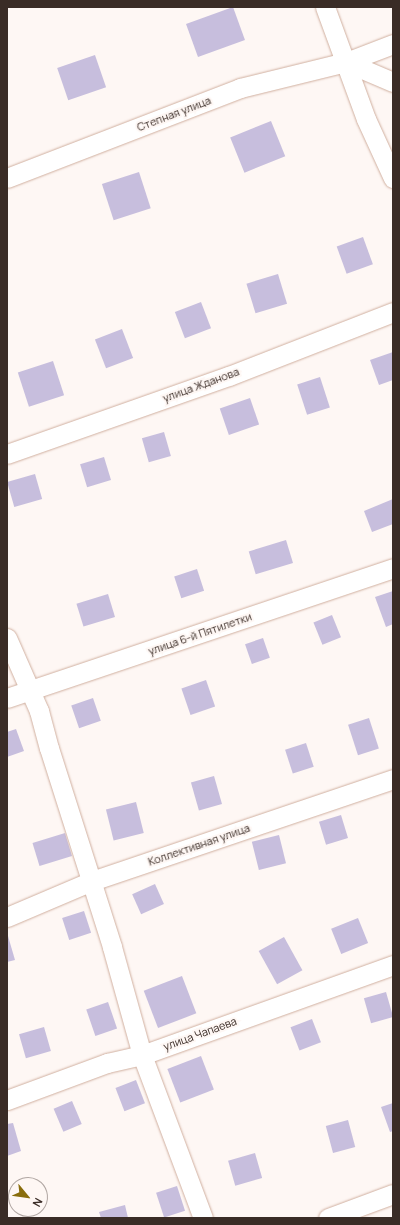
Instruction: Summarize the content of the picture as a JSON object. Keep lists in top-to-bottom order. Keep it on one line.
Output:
{"streets":{"street":["Степная улица","улица Жданова","улица 6-й Пятилетки","Коллективная улица","улица Чапаева"]},"north":"bottom right"}
